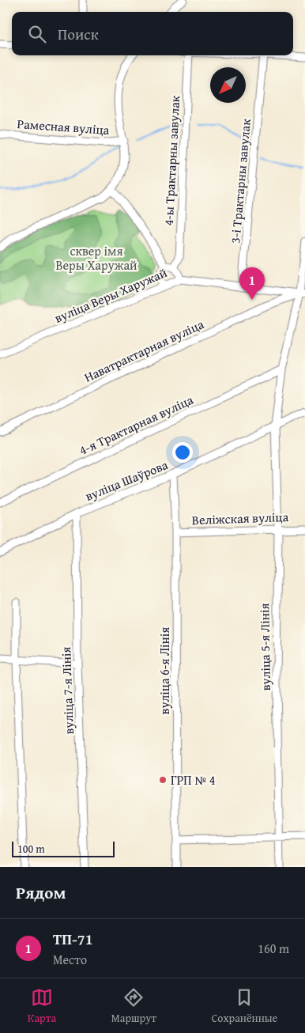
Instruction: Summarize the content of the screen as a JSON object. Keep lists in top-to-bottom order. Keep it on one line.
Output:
{"streets":{"street":["Рамесная вуліца","4-ы Трактарны завулак","3-і Трактарны завулак","вуліца Веры Харужай","Наватрактарная вуліца","4-я Трактарная вуліца","вуліца Шаўрова","Веліжская вуліца","вуліца 5-я Лінія","вуліца 6-я Лінія","вуліца 7-я Лінія"]},"crossings":[["3-і Трактарны завулак","вуліца Веры Харужай"],["вуліца Веры Харужай","Наватрактарная вуліца"],["вуліца Веры Харужай","вуліца 5-я Лінія"],["Наватрактарная вуліца","вуліца 5-я Лінія"],["4-я Трактарная вуліца","вуліца 5-я Лінія"],["вуліца Шаўрова","вуліца 5-я Лінія"],["вуліца Шаўрова","вуліца 6-я Лінія"],["вуліца Шаўрова","вуліца 7-я Лінія"],["Веліжская вуліца","вуліца 5-я Лінія"],["Веліжская вуліца","вуліца 6-я Лінія"]],"parks":["сквер імя Веры Харужай"],"places":["ГРП № 4"],"scale_bar":"100 m","north":"bottom left","page":{"search":"Поиск","pins":"1","scale":"100 m","heading":"Рядом","list":[{"mark":"1","name":"ТП-71","note":"Место","value":"160 m"}],"nav":["Карта","Маршрут","Сохранённые"]}}
